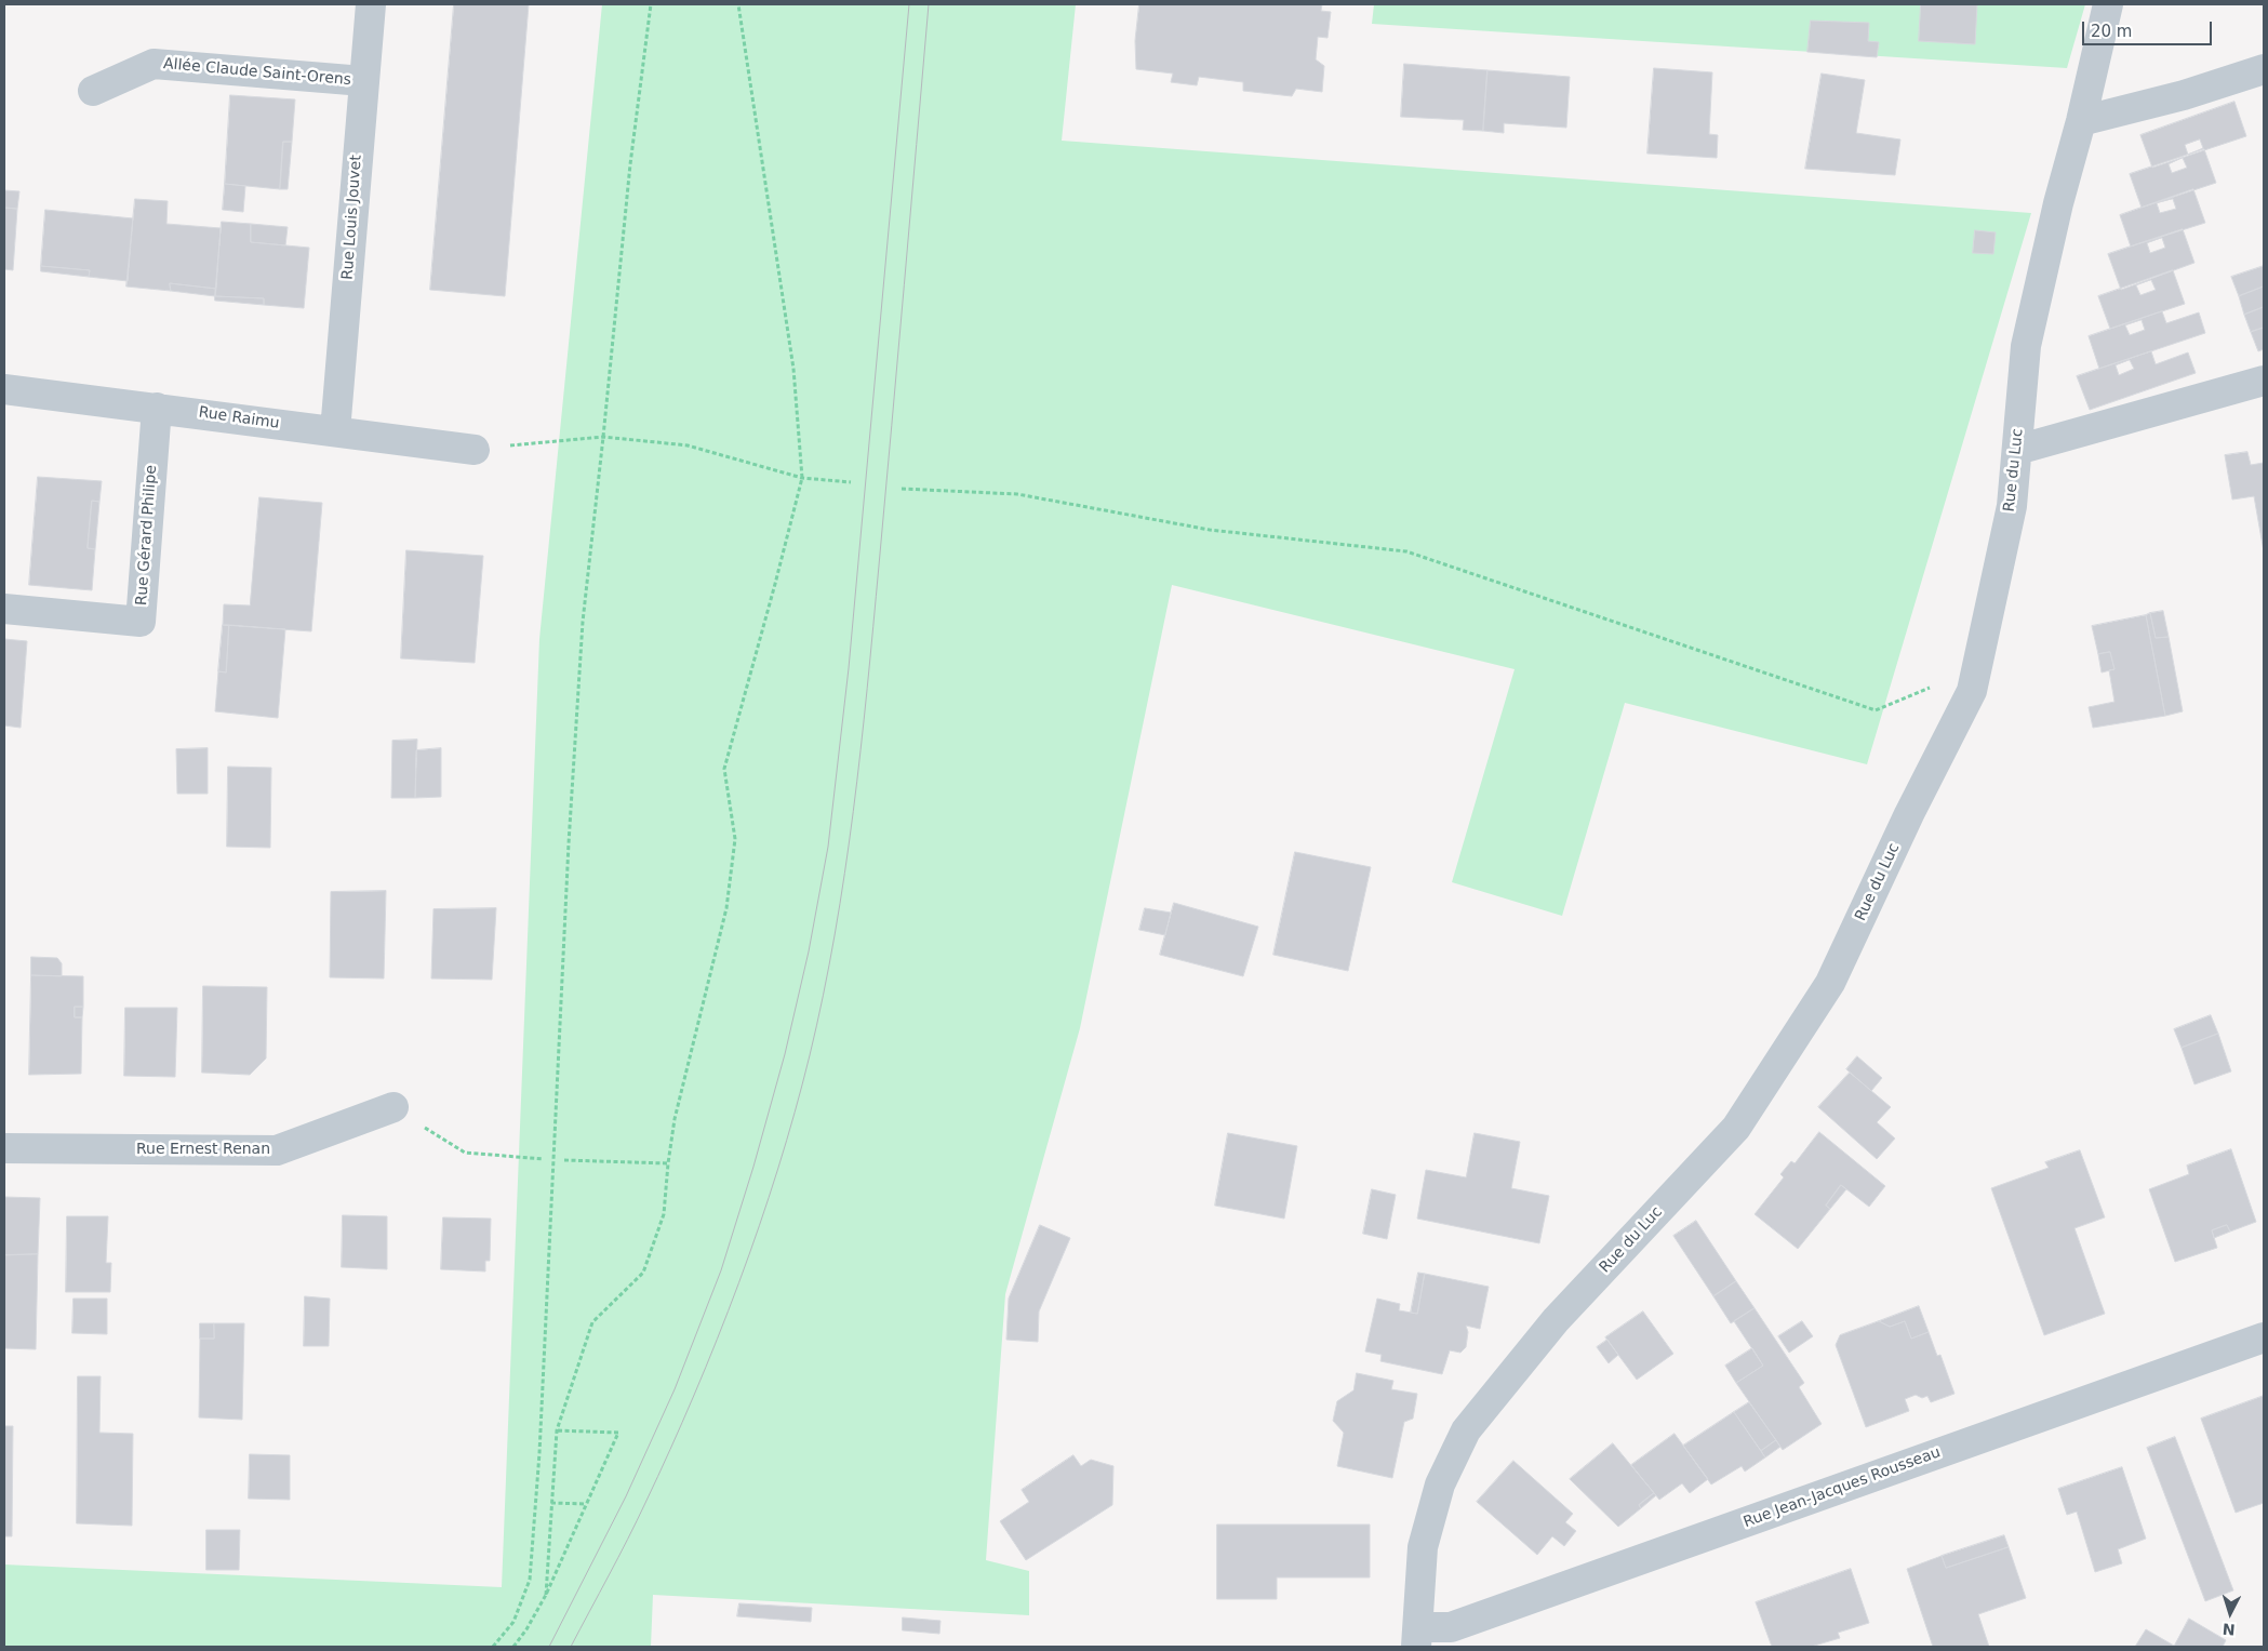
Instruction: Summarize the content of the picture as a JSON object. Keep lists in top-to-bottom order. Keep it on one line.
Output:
{"streets":{"street":["Allée Claude Saint-Orens","Rue Louis Jouvet","Rue Raimu","Rue du Luc","Rue Gérard Philipe","Rue Ernest Renan","Rue Jean-Jacques Rousseau"]},"crossings":[["Allée Claude Saint-Orens","Rue Louis Jouvet"],["Rue Louis Jouvet","Rue Raimu"],["Rue Raimu","Rue Gérard Philipe"],["Rue du Luc","Rue Jean-Jacques Rousseau"]],"scale_bar":"20 m","north":"bottom"}
